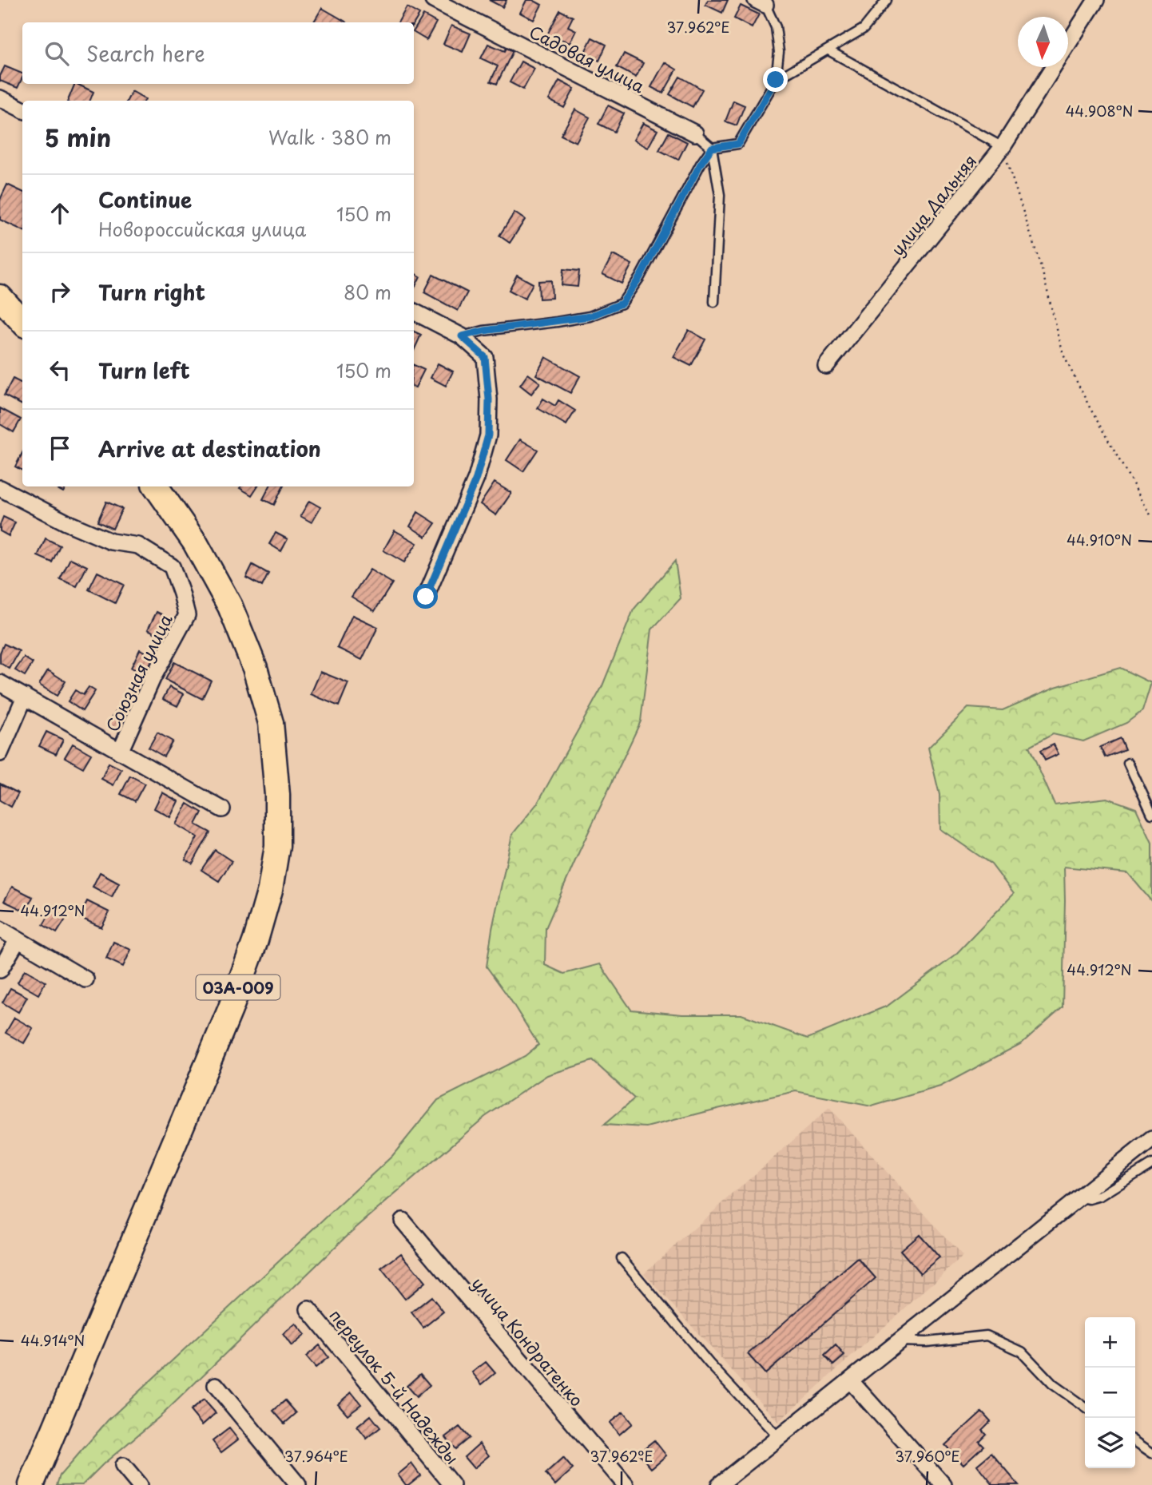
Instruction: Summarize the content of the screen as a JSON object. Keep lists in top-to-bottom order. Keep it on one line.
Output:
{"streets":{"main road":["03А-009"],"street":["Садовая улица","улица Дальняя","Союзная улица","улица Кондратенко","переулок 5-й Надежды"]},"north":"bottom","page":{"search":"Search here","heading":["5 min","Walk · 380 m"],"list":[["Continue","Новороссийская улица","150 m"],["Turn right","80 m"],["Turn left","150 m"],"Arrive at destination"],"map_buttons":["+","−"]},"coordinates":["37.962°E","44.908°N","44.910°N","44.912°N","44.914°N","37.964°E","37.960°E"]}
